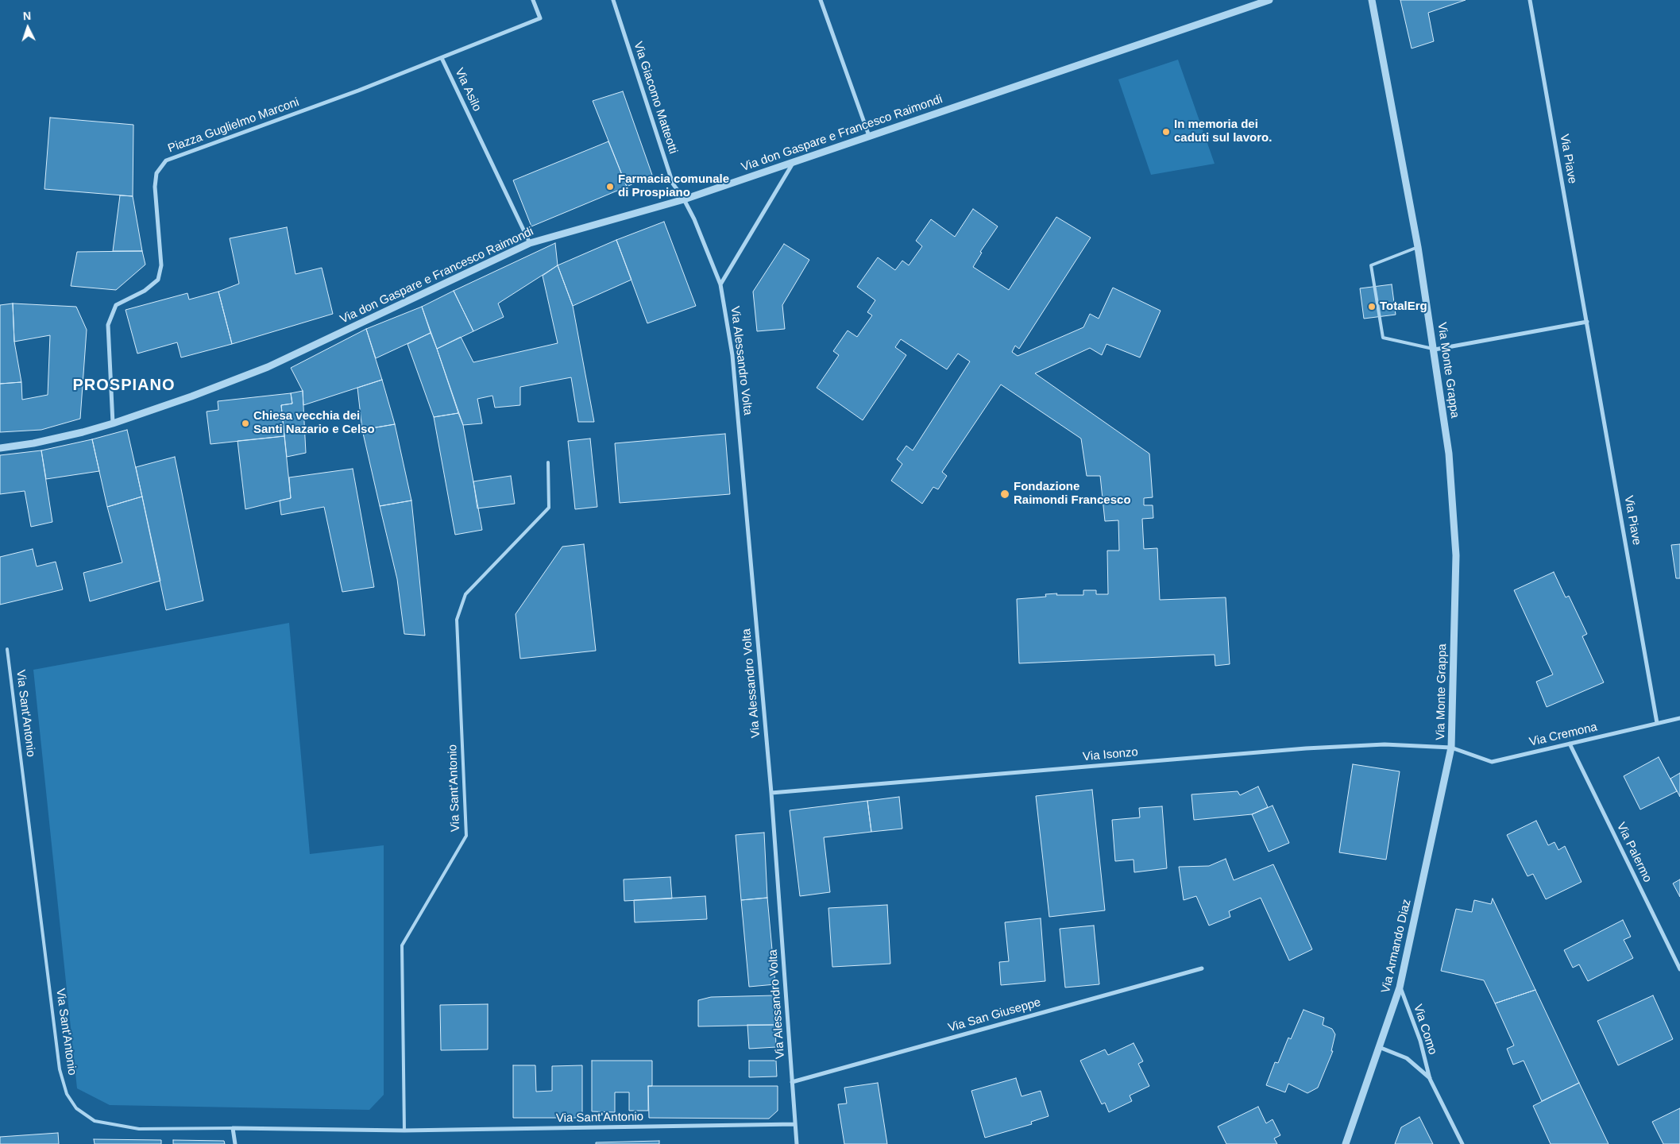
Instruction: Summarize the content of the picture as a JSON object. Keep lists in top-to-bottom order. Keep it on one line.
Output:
{"streets":{"street":["Via Asilo","Via Giacomo Matteotti","Piazza Guglielmo Marconi","Via don Gaspare e Francesco Raimondi","Via Piave","Via Alessandro Volta","Via Monte Grappa","Via Sant'Antonio","Via Cremona","Via Isonzo","Via Palermo","Via Armando Diaz","Via San Giuseppe","Via Como"]},"crossings":[["Via Asilo","Piazza Guglielmo Marconi"],["Via Asilo","Via don Gaspare e Francesco Raimondi"],["Via Giacomo Matteotti","Via don Gaspare e Francesco Raimondi"],["Via Giacomo Matteotti","Via Alessandro Volta"],["Piazza Guglielmo Marconi","Via don Gaspare e Francesco Raimondi"],["Via don Gaspare e Francesco Raimondi","Via Alessandro Volta"],["Via Piave","Via Cremona"],["Via Alessandro Volta","Via Sant'Antonio"],["Via Alessandro Volta","Via Isonzo"],["Via Alessandro Volta","Via San Giuseppe"],["Via Monte Grappa","Via Cremona"],["Via Monte Grappa","Via Isonzo"],["Via Monte Grappa","Via Armando Diaz"],["Via Cremona","Via Isonzo"],["Via Cremona","Via Palermo"],["Via Cremona","Via Armando Diaz"],["Via Isonzo","Via Armando Diaz"],["Via Armando Diaz","Via Como"]],"districts":["PROSPIANO"],"places":["In memoria dei caduti sul lavoro.","Farmacia comunale di Prospiano","TotalErg","Chiesa vecchia dei Santi Nazario e Celso","Fondazione Raimondi Francesco"],"north":"top"}
